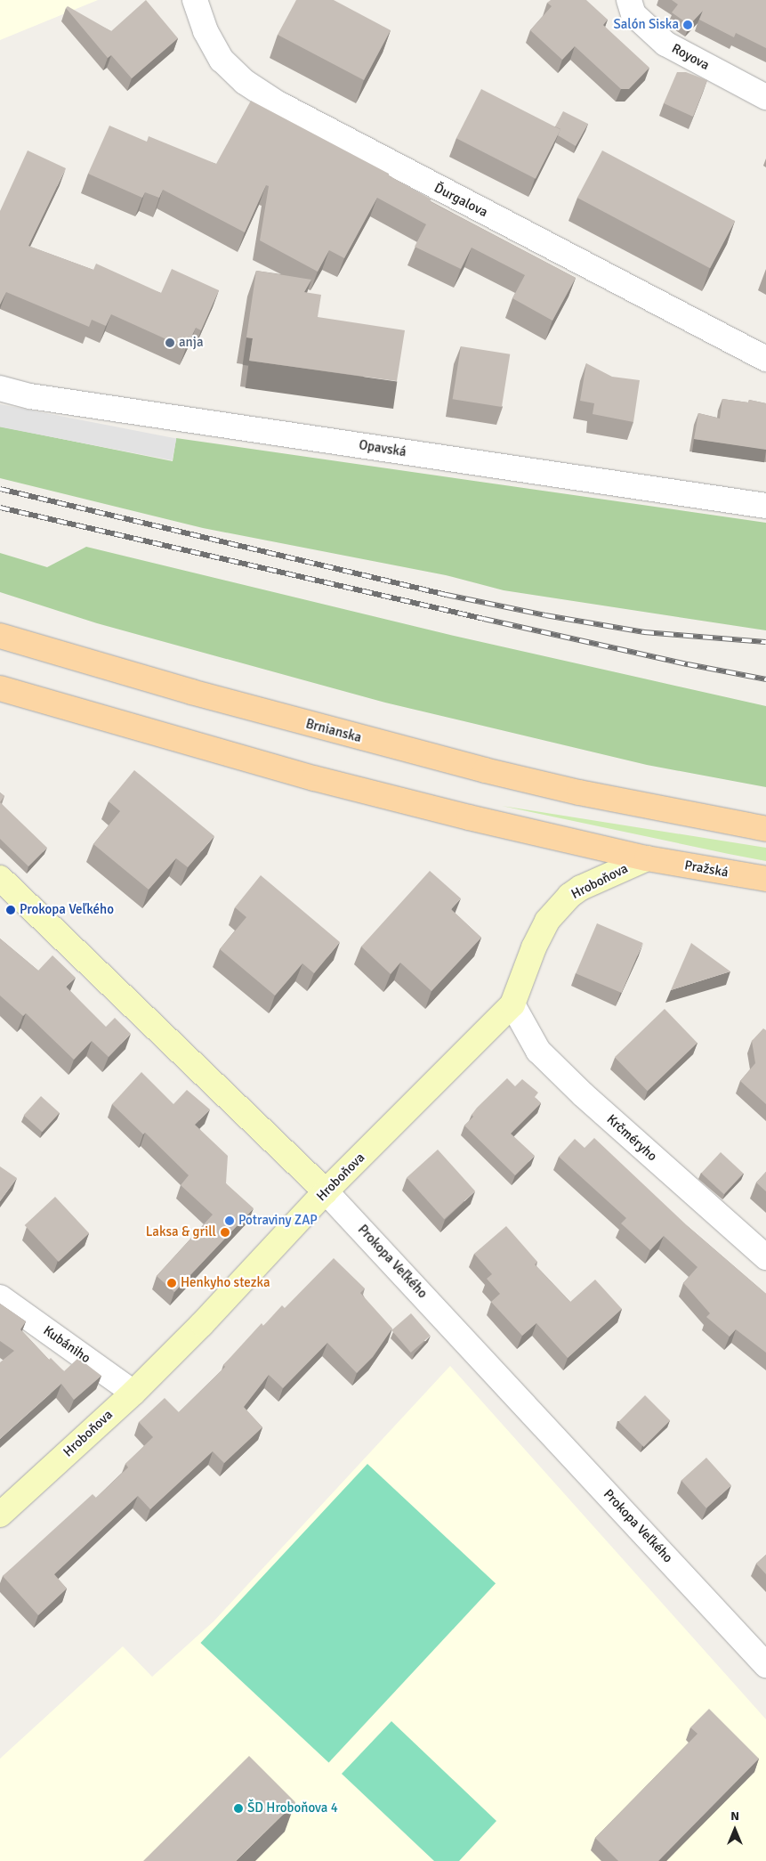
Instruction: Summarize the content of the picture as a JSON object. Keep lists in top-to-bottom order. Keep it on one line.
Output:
{"streets":{"main road":["Brnianska","Pražská"],"street":["Royova","Ďurgalova","Opavská","Hroboňova","Krčméryho","Prokopa Veľkého","Kubániho"]},"crossings":[["Pražská","Hroboňova"],["Hroboňova","Krčméryho"],["Hroboňova","Prokopa Veľkého"],["Hroboňova","Kubániho"]],"places":["Salón Siska","anja","Prokopa Veľkého","Potraviny ZAP","Laksa & grill","Henkyho stezka","ŠD Hroboňova 4"],"north":"top"}
